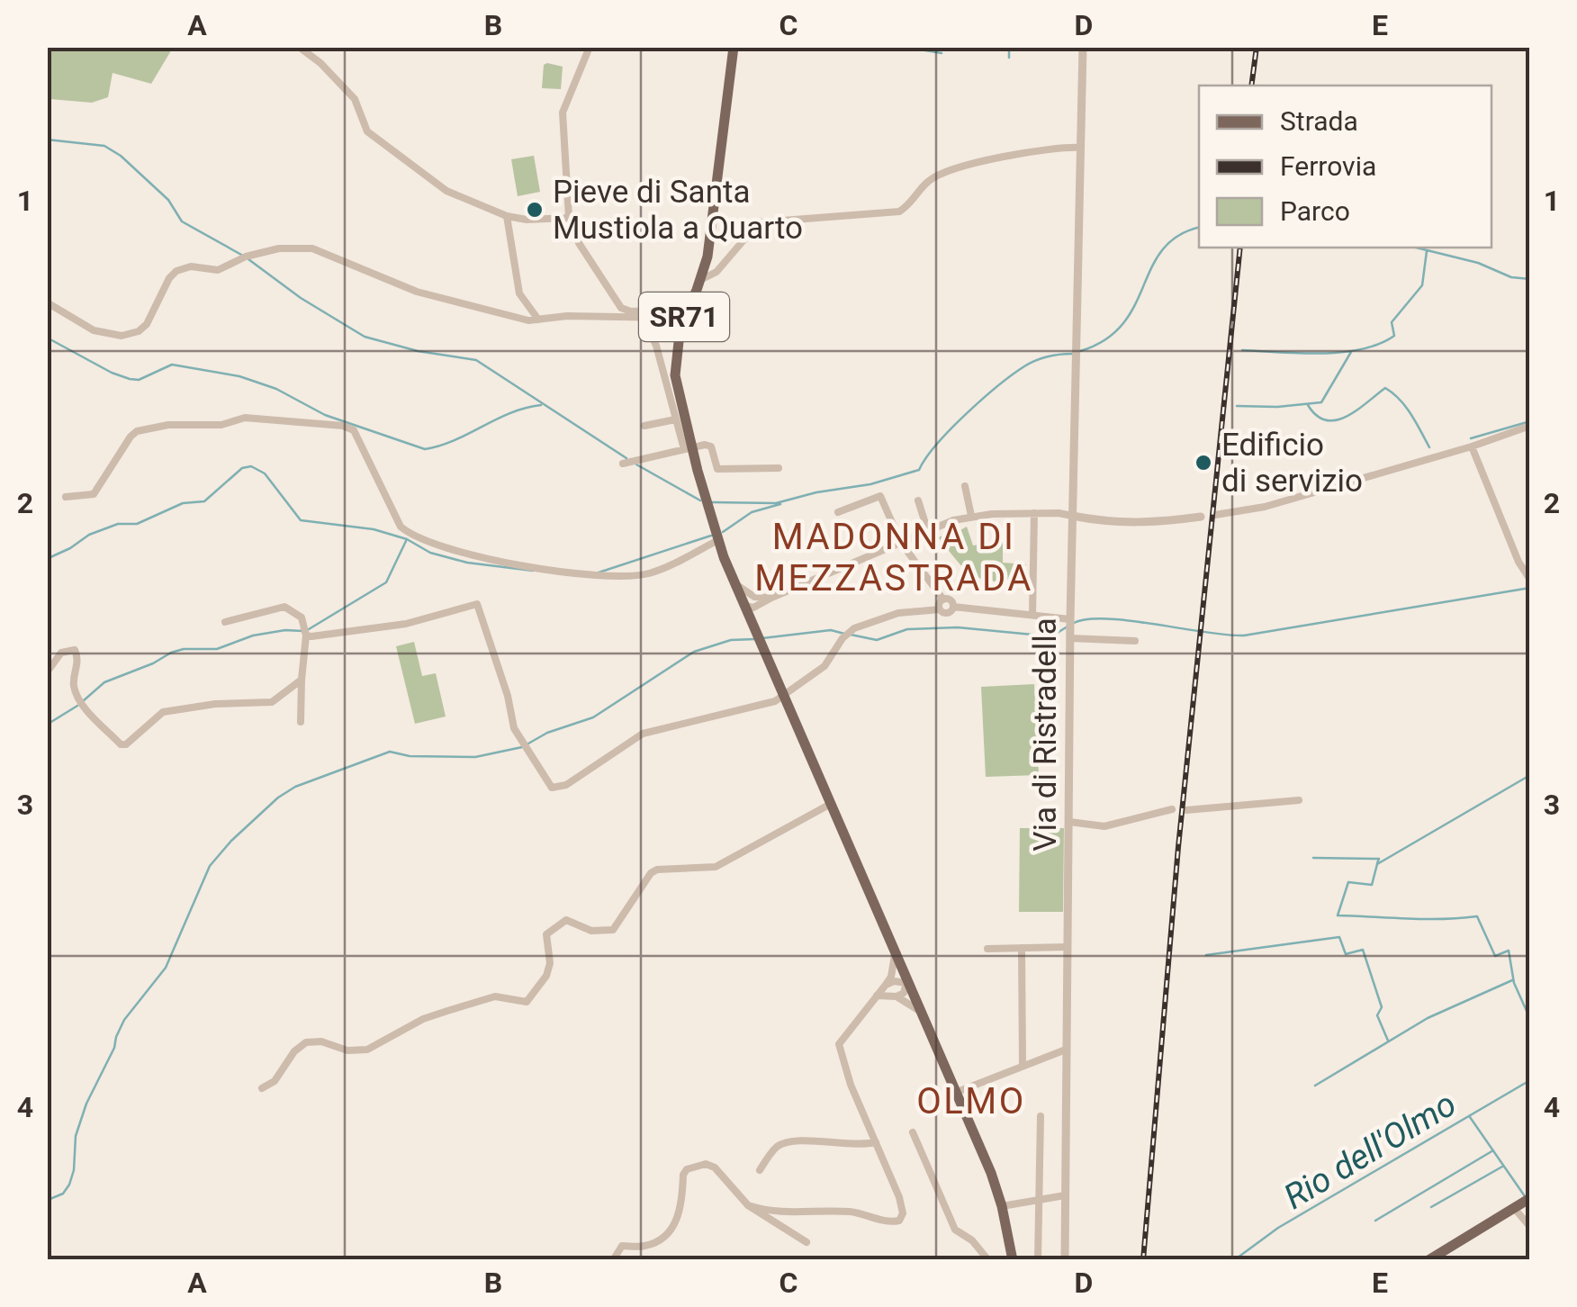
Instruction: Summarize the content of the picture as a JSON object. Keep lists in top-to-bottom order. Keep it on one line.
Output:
{"streets":{"main road":["SR71"],"street":["Via di Ristradella"]},"districts":["MADONNA DI MEZZASTRADA","OLMO"],"water":["Rio dell'Olmo"],"places":["Pieve di Santa Mustiola a Quarto","Edificio di servizio"],"legend":["Strada","Ferrovia","Parco"],"grid":{"columns":["A","B","C","D","E"],"rows":["1","2","3","4"]}}
